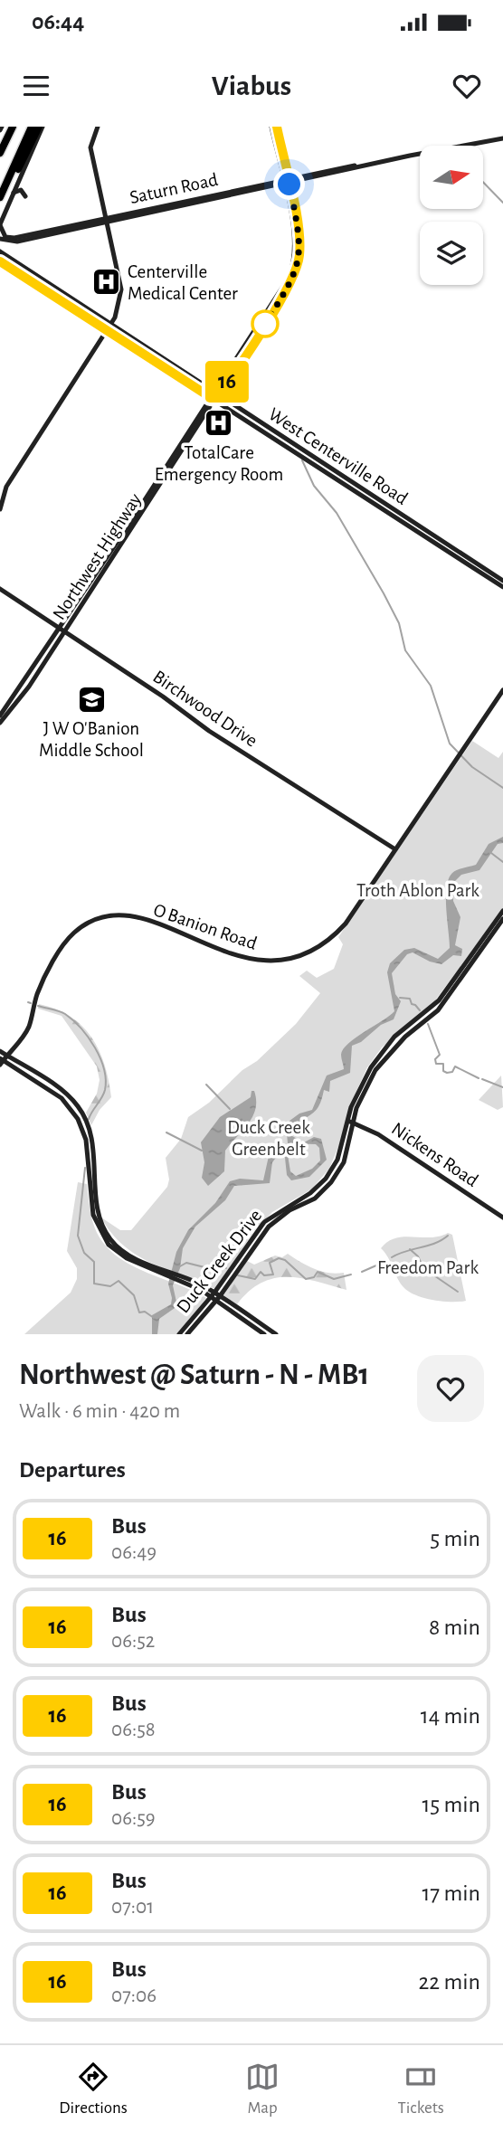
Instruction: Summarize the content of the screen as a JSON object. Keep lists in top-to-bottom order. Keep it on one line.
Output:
{"streets":{"main road":["Saturn Road","West Centerville Road","Northwest Highway","Birchwood Drive","O Banion Road","Nickens Road","Duck Creek Drive"]},"crossings":[["Saturn Road","Northwest Highway"],["West Centerville Road","Northwest Highway"],["Northwest Highway","Birchwood Drive"],["Birchwood Drive","O Banion Road"],["Nickens Road","Duck Creek Drive"]],"parks":["Troth Ablon Park","Duck Creek Greenbelt","Freedom Park"],"places":{"hospital":["Centerville Medical Center","TotalCare Emergency Room"],"school or university":["J W O'Banion Middle School"]},"lines":["bus line 16"],"north":"right","page":{"status":"06:44","header":"Viabus","on_map":"16","heading":[["Northwest @ Saturn - N - MB1","Walk · 6 min · 420 m"],"Departures"],"list":[{"mark":"16","name":"Bus","note":"06:49","value":"5 min"},{"mark":"16","name":"Bus","note":"06:52","value":"8 min"},{"mark":"16","name":"Bus","note":"06:58","value":"14 min"},{"mark":"16","name":"Bus","note":"06:59","value":"15 min"},{"mark":"16","name":"Bus","note":"07:01","value":"17 min"},{"mark":"16","name":"Bus","note":"07:06","value":"22 min"}],"tabs":["Directions","Map","Tickets"]}}
